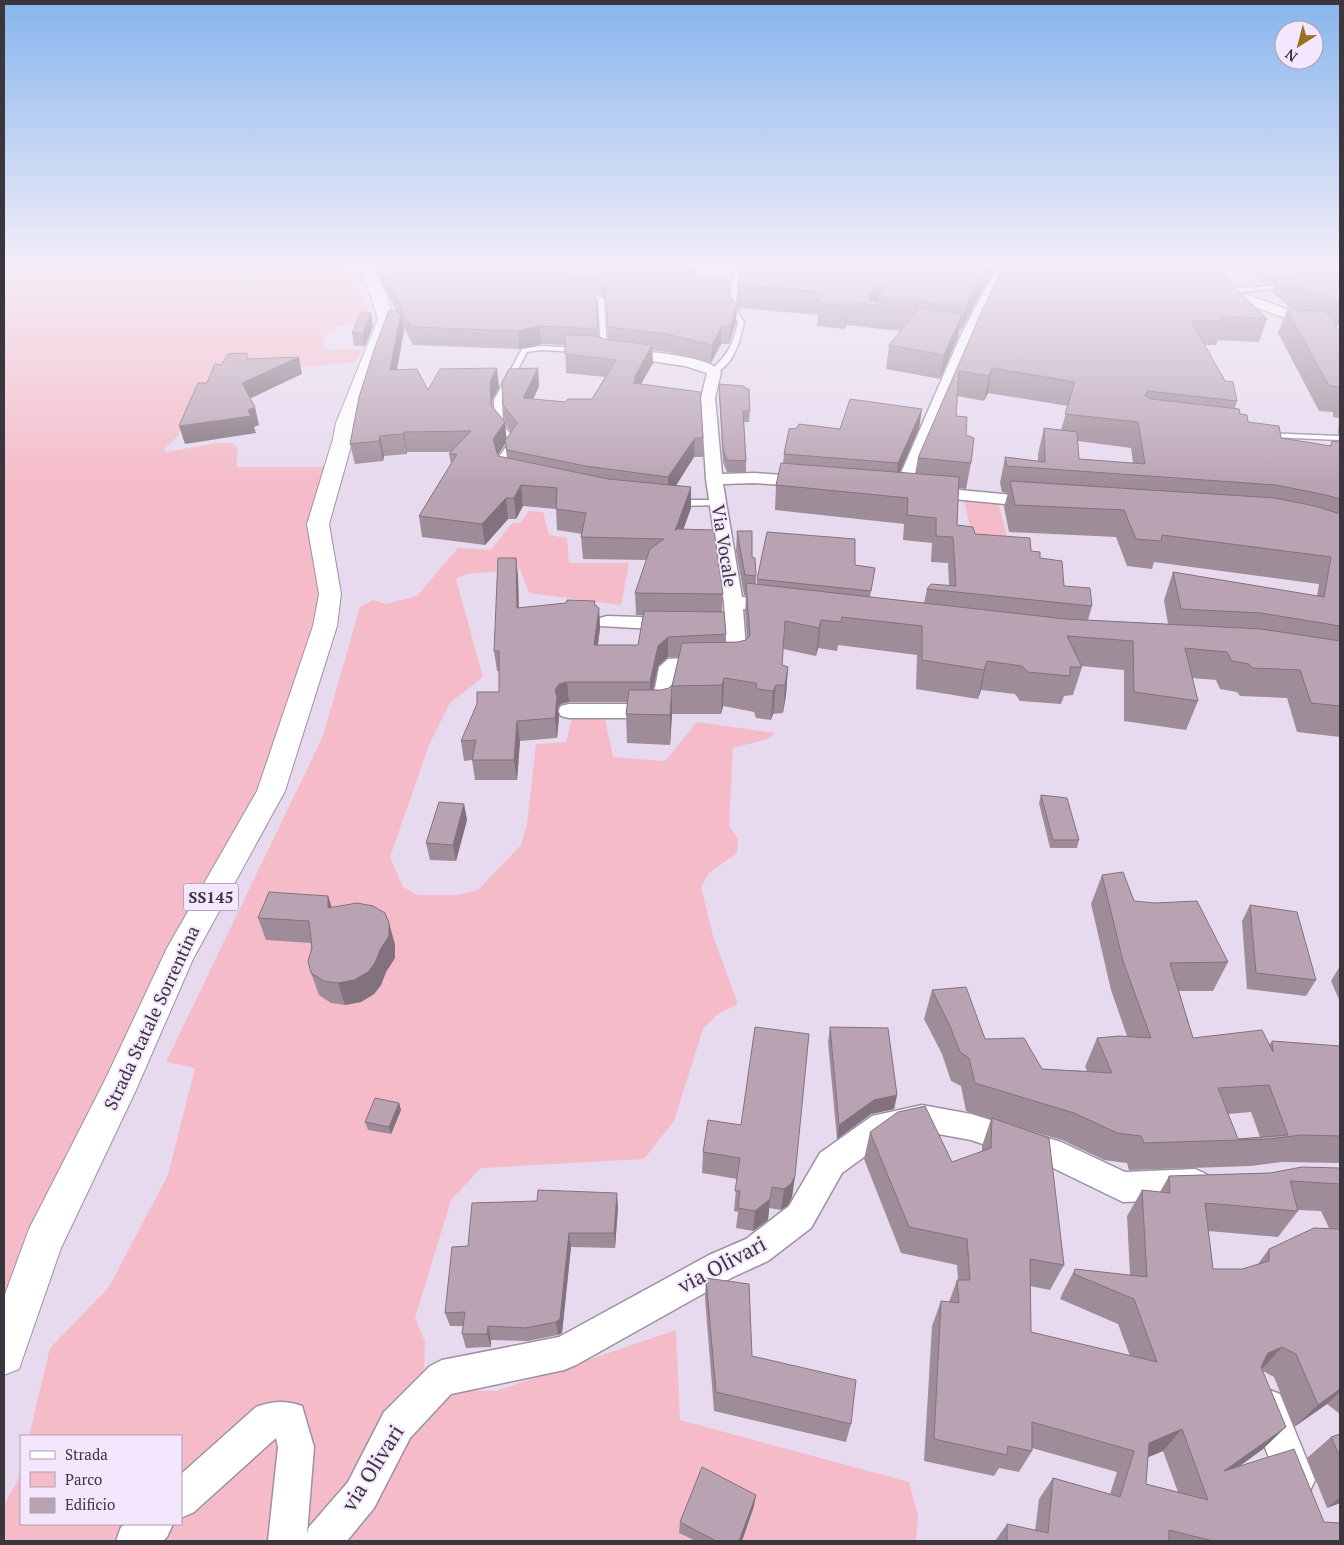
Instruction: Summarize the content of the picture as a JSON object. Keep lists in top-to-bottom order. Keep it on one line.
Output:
{"streets":{"main road":["SS145","Strada Statale Sorrentina"],"street":["Via Vocale","via Olivari"]},"legend":["Strada","Parco","Edificio"],"north":"bottom left"}
